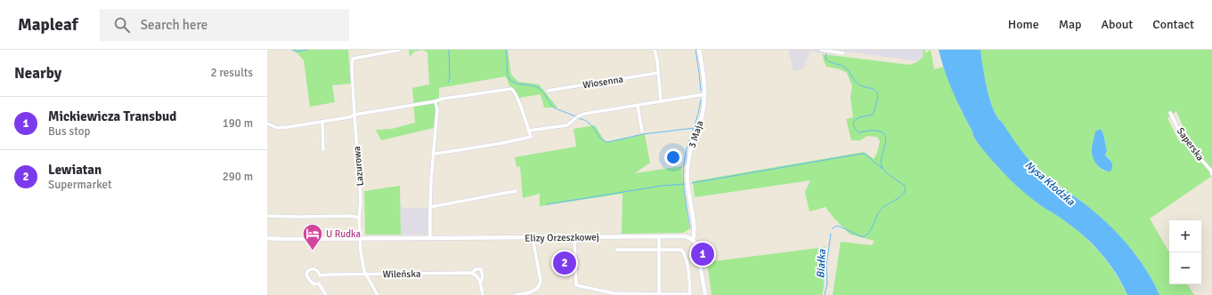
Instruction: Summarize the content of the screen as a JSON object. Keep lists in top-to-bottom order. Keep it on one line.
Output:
{"streets":{"street":["Wiosenna","3 Maja","Saperska","Lazurowa","Elizy Orzeszkowej","Wileńska"]},"crossings":[["3 Maja","Elizy Orzeszkowej"]],"water":["Nysa Kłodzka","Białka"],"places":{"hotel":["U Rudka"]},"page":{"header":"Mapleaf","search":"Search here","nav":["Home","Map","About","Contact"],"heading":["Nearby","2 results"],"list":[{"mark":"1","name":"Mickiewicza Transbud","note":"Bus stop","value":"190 m"},{"mark":"2","name":"Lewiatan","note":"Supermarket","value":"290 m"}],"map_buttons":["+","−"],"pins":["1","2"]}}
